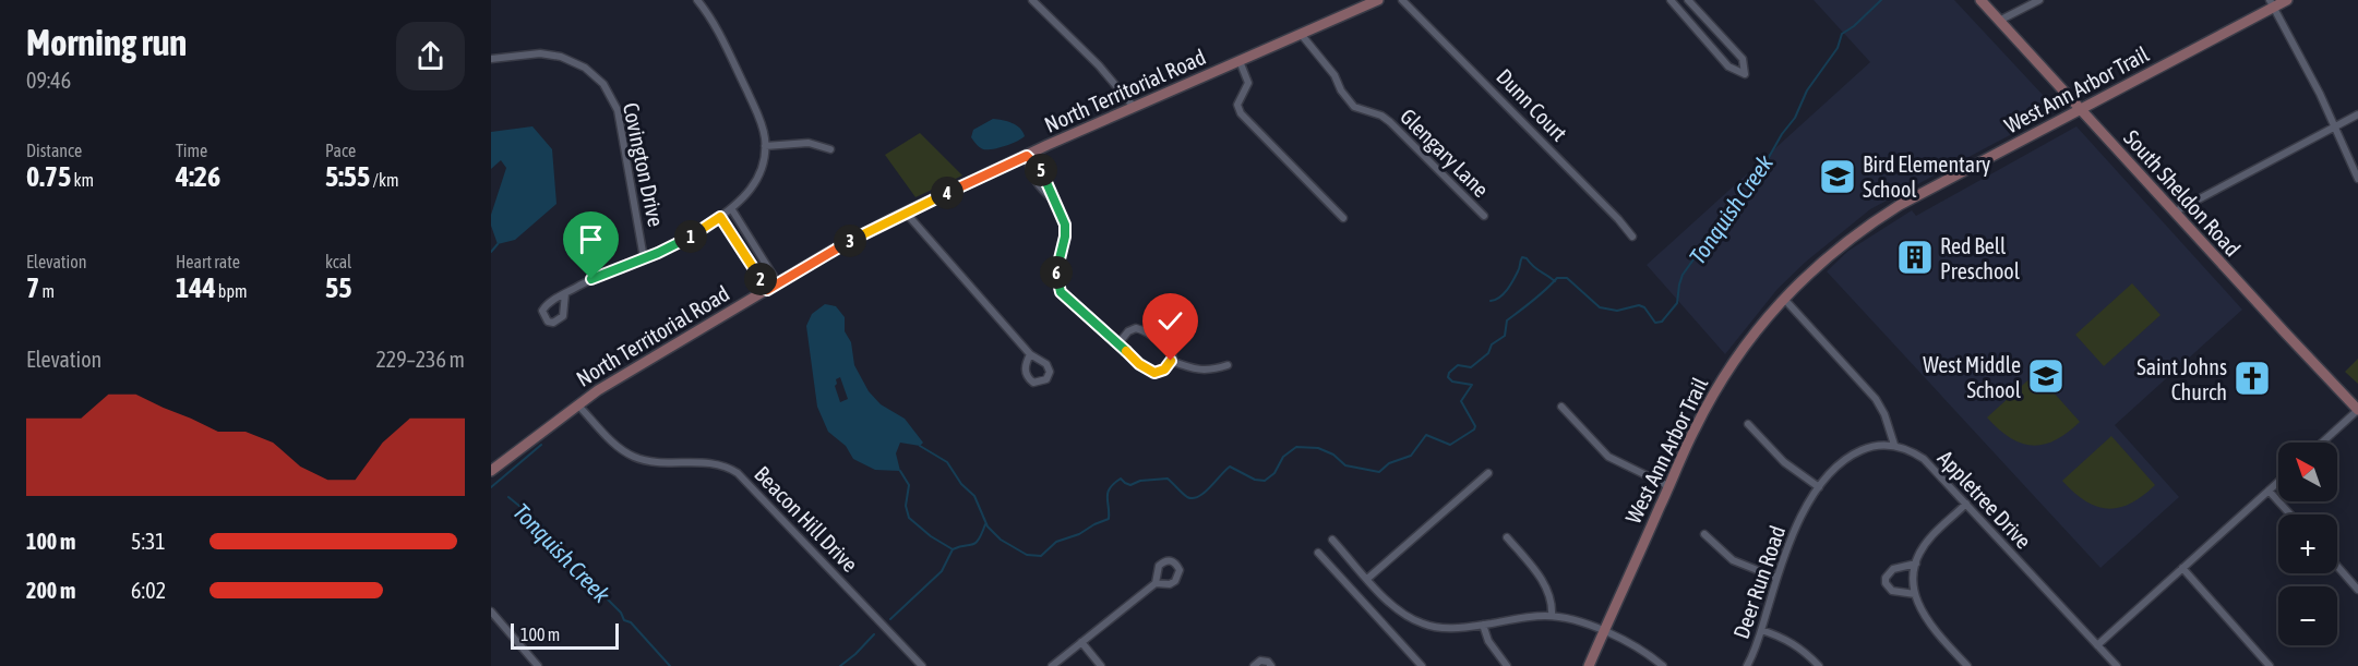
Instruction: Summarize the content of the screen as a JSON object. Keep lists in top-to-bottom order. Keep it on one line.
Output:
{"streets":{"main road":["West Ann Arbor Trail","North Territorial Road","South Sheldon Road"],"street":["Dunn Court","Glengary Lane","Covington Drive","Appletree Drive","Beacon Hill Drive","Deer Run Road"]},"crossings":[["West Ann Arbor Trail","South Sheldon Road"],["North Territorial Road","Glengary Lane"],["North Territorial Road","Beacon Hill Drive"],["Appletree Drive","Deer Run Road"]],"water":["Tonquish Creek"],"places":{"school or university":["Bird Elementary School","West Middle School"],"building":["Red Bell Preschool"],"church":["Saint Johns Church"]},"scale_bar":"100 m","north":"top left","page":{"heading":["Morning run","09:46"],"stats":[["Distance","0.75 km"],["Time","4:26"],["Pace","5:55 /km"],["Elevation","7 m"],["Heart rate","144 bpm"],["kcal","55"]],"pins":["5","4","1","3","6","2"],"chart":["Elevation","229–236 m"],"map_buttons":["+","−"],"list":[{"name":"100 m","note":"5:31"},{"name":"200 m","note":"6:02"}],"scale":"100 m"}}
